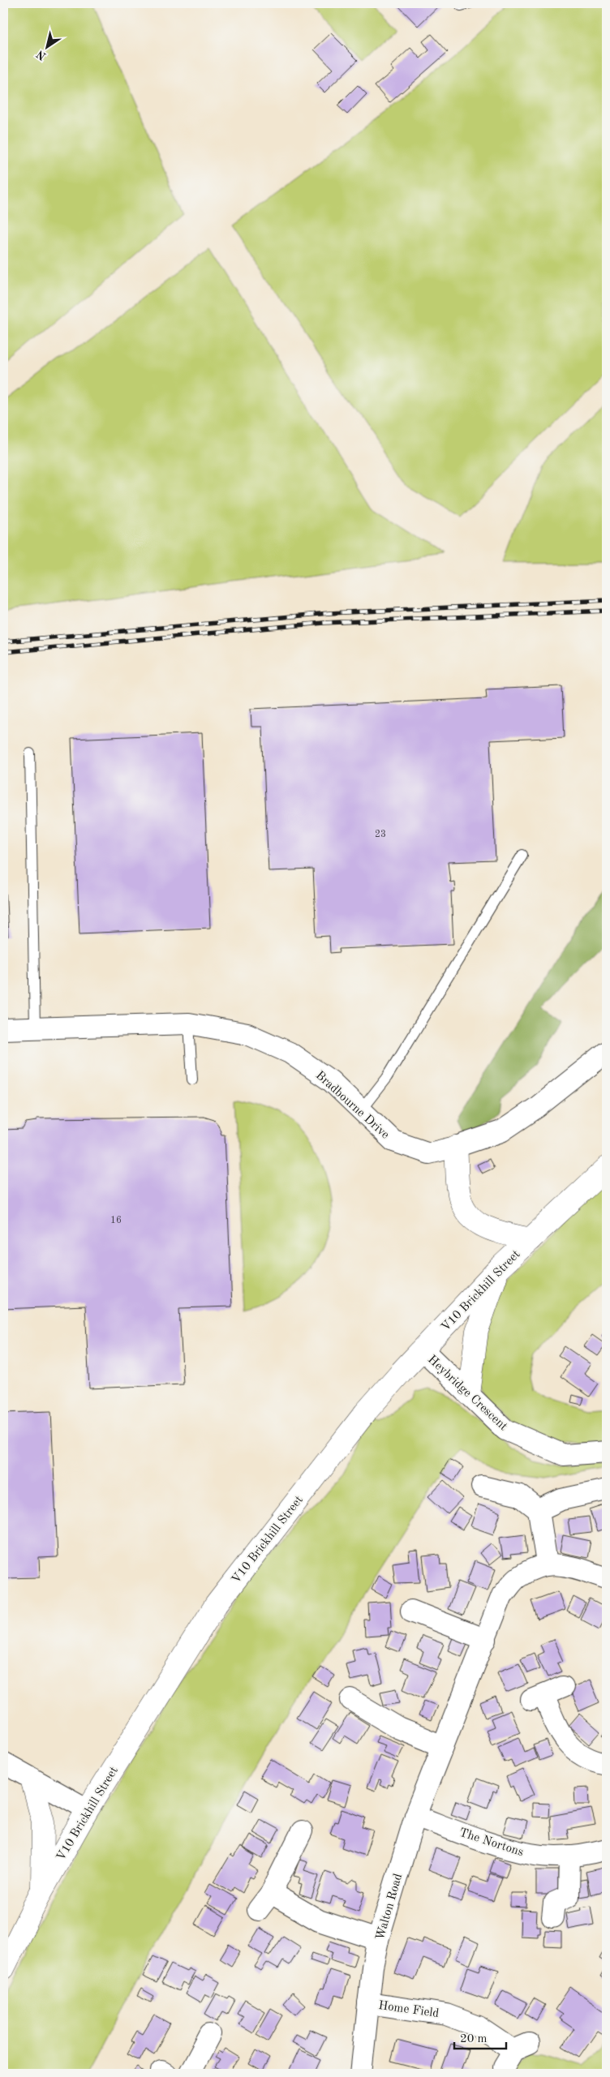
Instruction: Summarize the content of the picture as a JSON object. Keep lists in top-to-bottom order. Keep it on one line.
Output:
{"streets":{"street":["Bradbourne Drive","V10 Brickhill Street","Heybridge Crescent","The Nortons","Walton Road","Home Field"]},"crossings":[["V10 Brickhill Street","Heybridge Crescent"],["The Nortons","Walton Road"],["Walton Road","Home Field"]],"house_numbers":["23","16"],"scale_bar":"20 m","north":"bottom left"}
